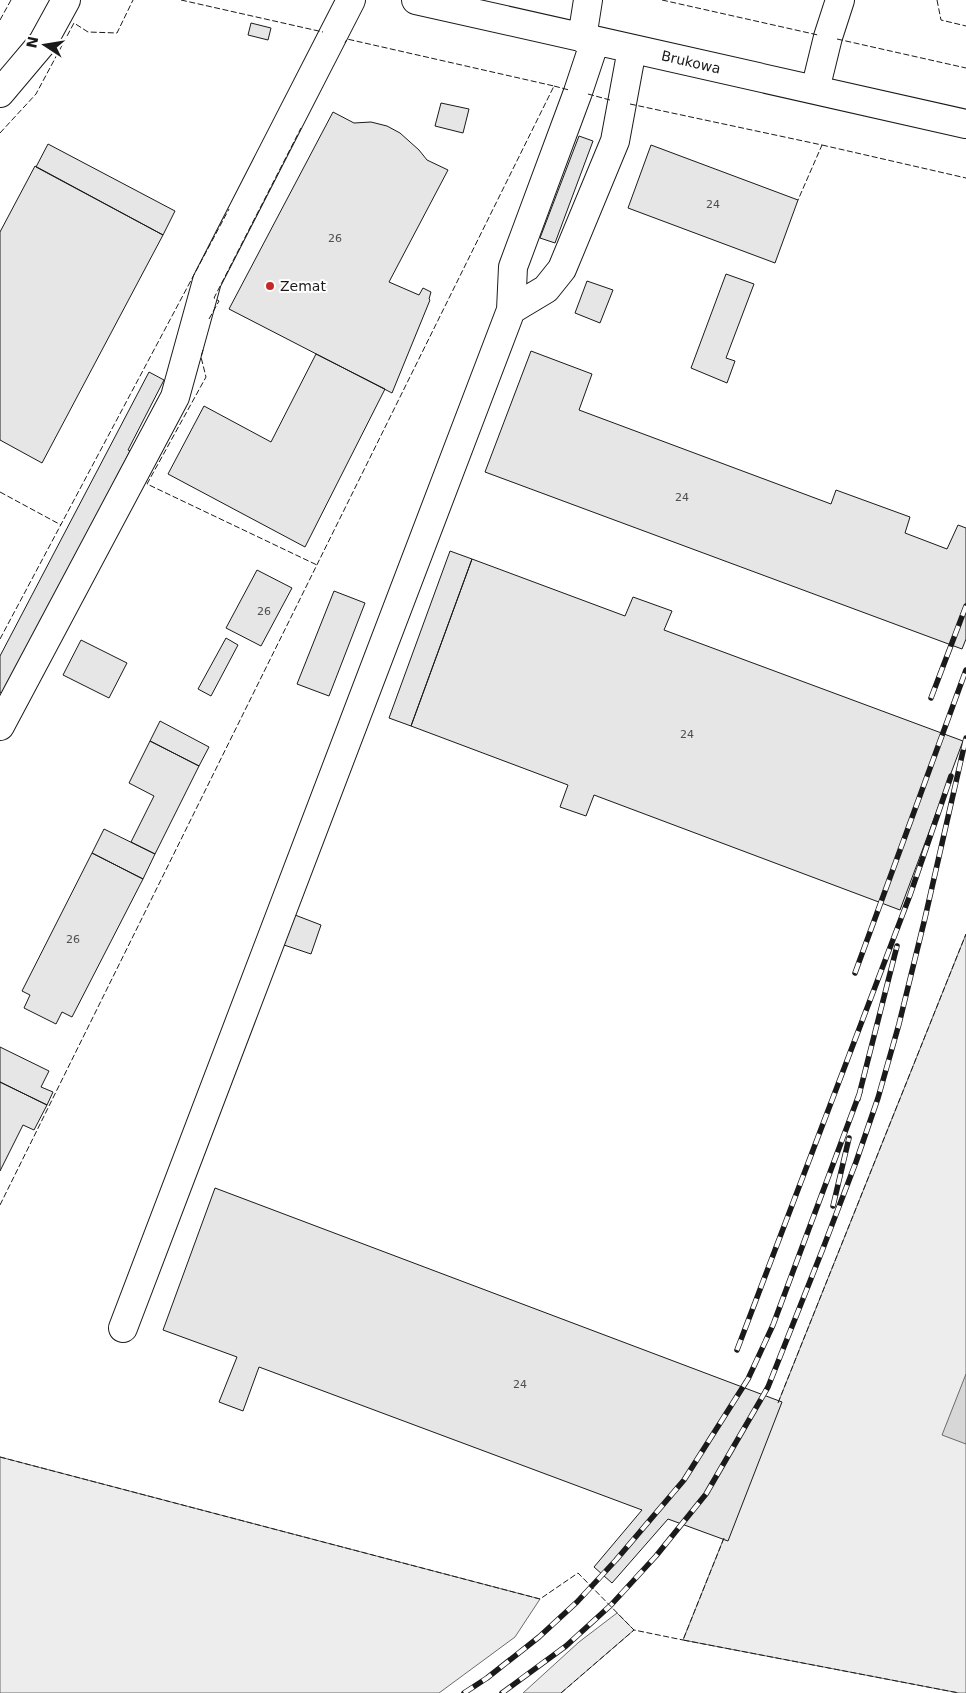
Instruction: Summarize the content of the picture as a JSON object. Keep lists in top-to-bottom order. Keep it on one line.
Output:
{"streets":{"street":["Brukowa"]},"places":["Zemat"],"house_numbers":["24","26","24","26","24","26","24"],"north":"left"}
